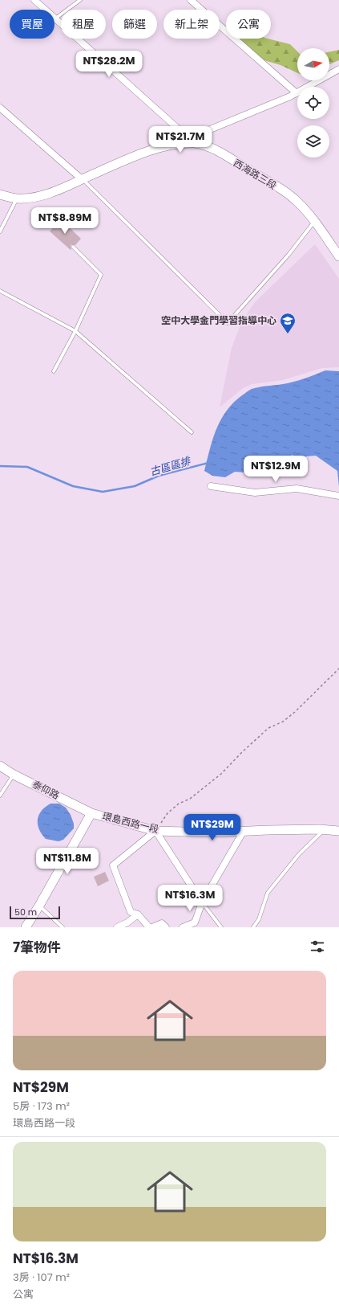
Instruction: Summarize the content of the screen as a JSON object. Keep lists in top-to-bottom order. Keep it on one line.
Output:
{"streets":{"main road":["西海路三段","泰仰路","環島西路一段"]},"crossings":[["泰仰路","環島西路一段"]],"water":["古區區排"],"places":{"school or university":["空中大學金門學習指導中心"]},"scale_bar":"50 m","north":"right","page":{"chip":["買屋","租屋","篩選","新上架","公寓"],"price":["NT$28.2M","NT$21.7M","NT$8.89M","NT$12.9M","NT$29M","NT$11.8M","NT$16.3M"],"scale":"50 m","heading":"7筆物件","list":[{"name":"NT$29M","note":"5房 · 173 m² · 環島西路一段"},{"name":"NT$16.3M","note":"3房 · 107 m² · 公寓"}]}}
